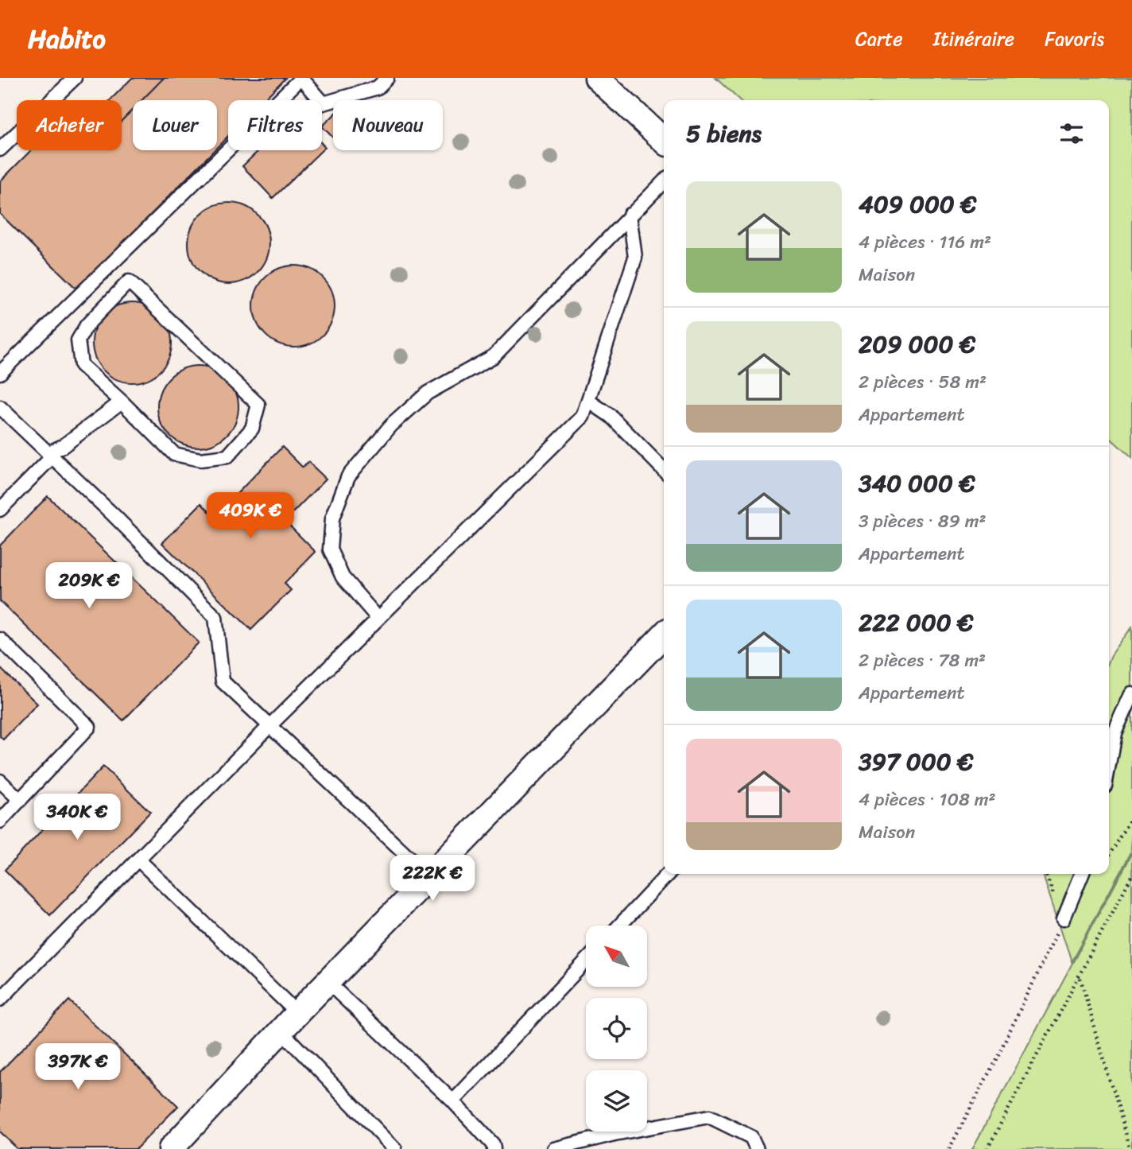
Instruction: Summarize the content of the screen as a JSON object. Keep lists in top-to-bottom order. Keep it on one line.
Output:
{"north":"top left","page":{"header":"Habito","nav":["Carte","Itinéraire","Favoris"],"chip":["Acheter","Louer","Filtres","Nouveau"],"heading":"5 biens","list":[{"name":"409 000 €","note":"4 pièces · 116 m² · Maison"},{"name":"209 000 €","note":"2 pièces · 58 m² · Appartement"},{"name":"340 000 €","note":"3 pièces · 89 m² · Appartement"},{"name":"222 000 €","note":"2 pièces · 78 m² · Appartement"},{"name":"397 000 €","note":"4 pièces · 108 m² · Maison"}],"price":["409K €","209K €","340K €","222K €","397K €"]}}
